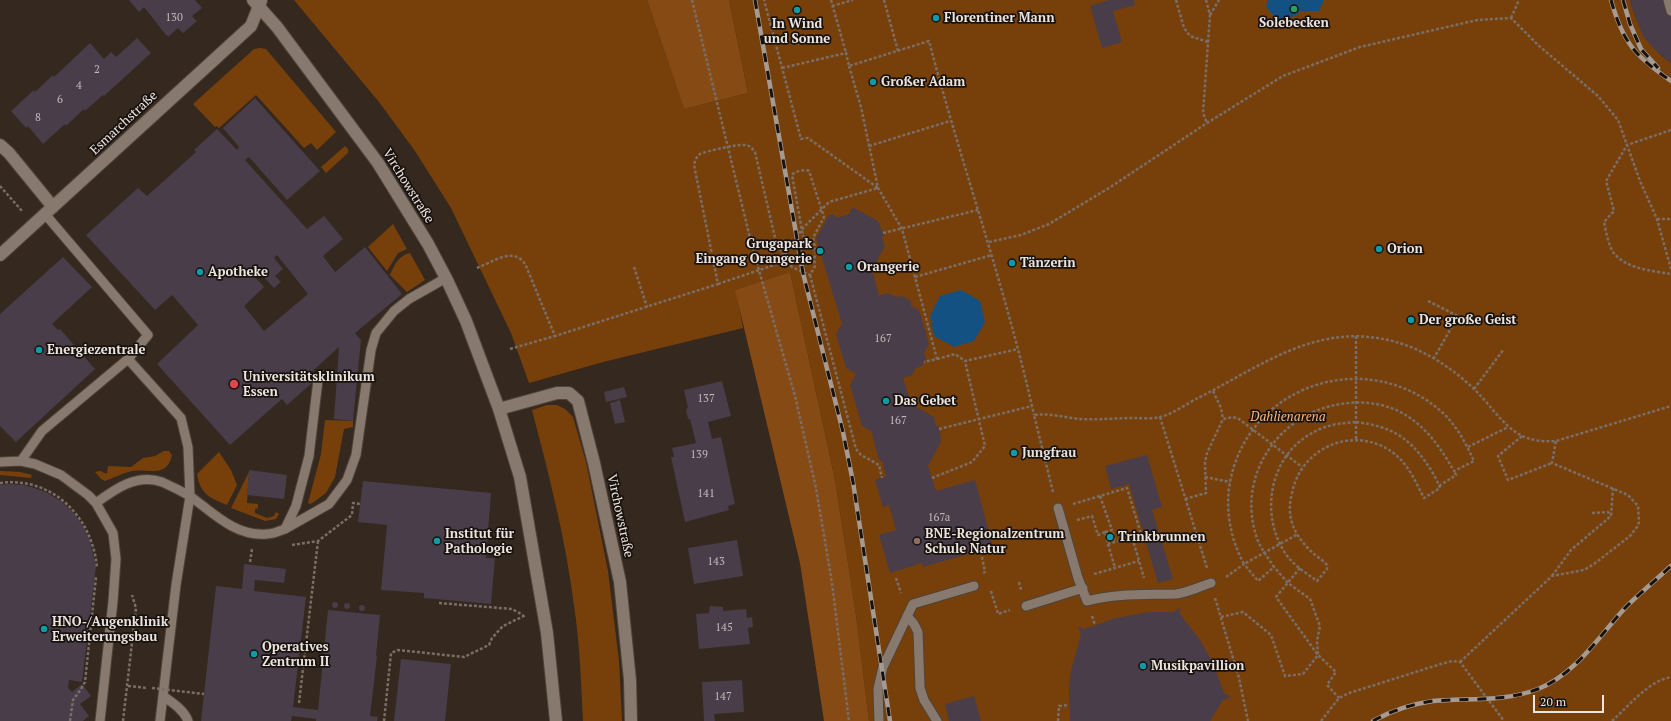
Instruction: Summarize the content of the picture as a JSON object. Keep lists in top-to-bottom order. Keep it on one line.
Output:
{"streets":{"street":["Esmarchstraße","Virchowstraße"]},"crossings":[["Esmarchstraße","Virchowstraße"]],"parks":["Dahlienarena"],"places":["Solebecken","In Wind und Sonne","Florentiner Mann","Großer Adam","Orion","Grugapark Eingang Orangerie","Tänzerin","Orangerie","Apotheke","Der große Geist","Energiezentrale","Universitätsklinikum Essen","Das Gebet","Jungfrau","Trinkbrunnen","Institut für Pathologie","BNE-Regionalzentrum Schule Natur","HNO-/Augenklinik Erweiterungsbau","Operatives Zentrum II","Musikpavillion"],"house_numbers":["130","2","4","6","8","167","137","167","139","141","167a","143","145","147"],"scale_bar":"20 m"}
